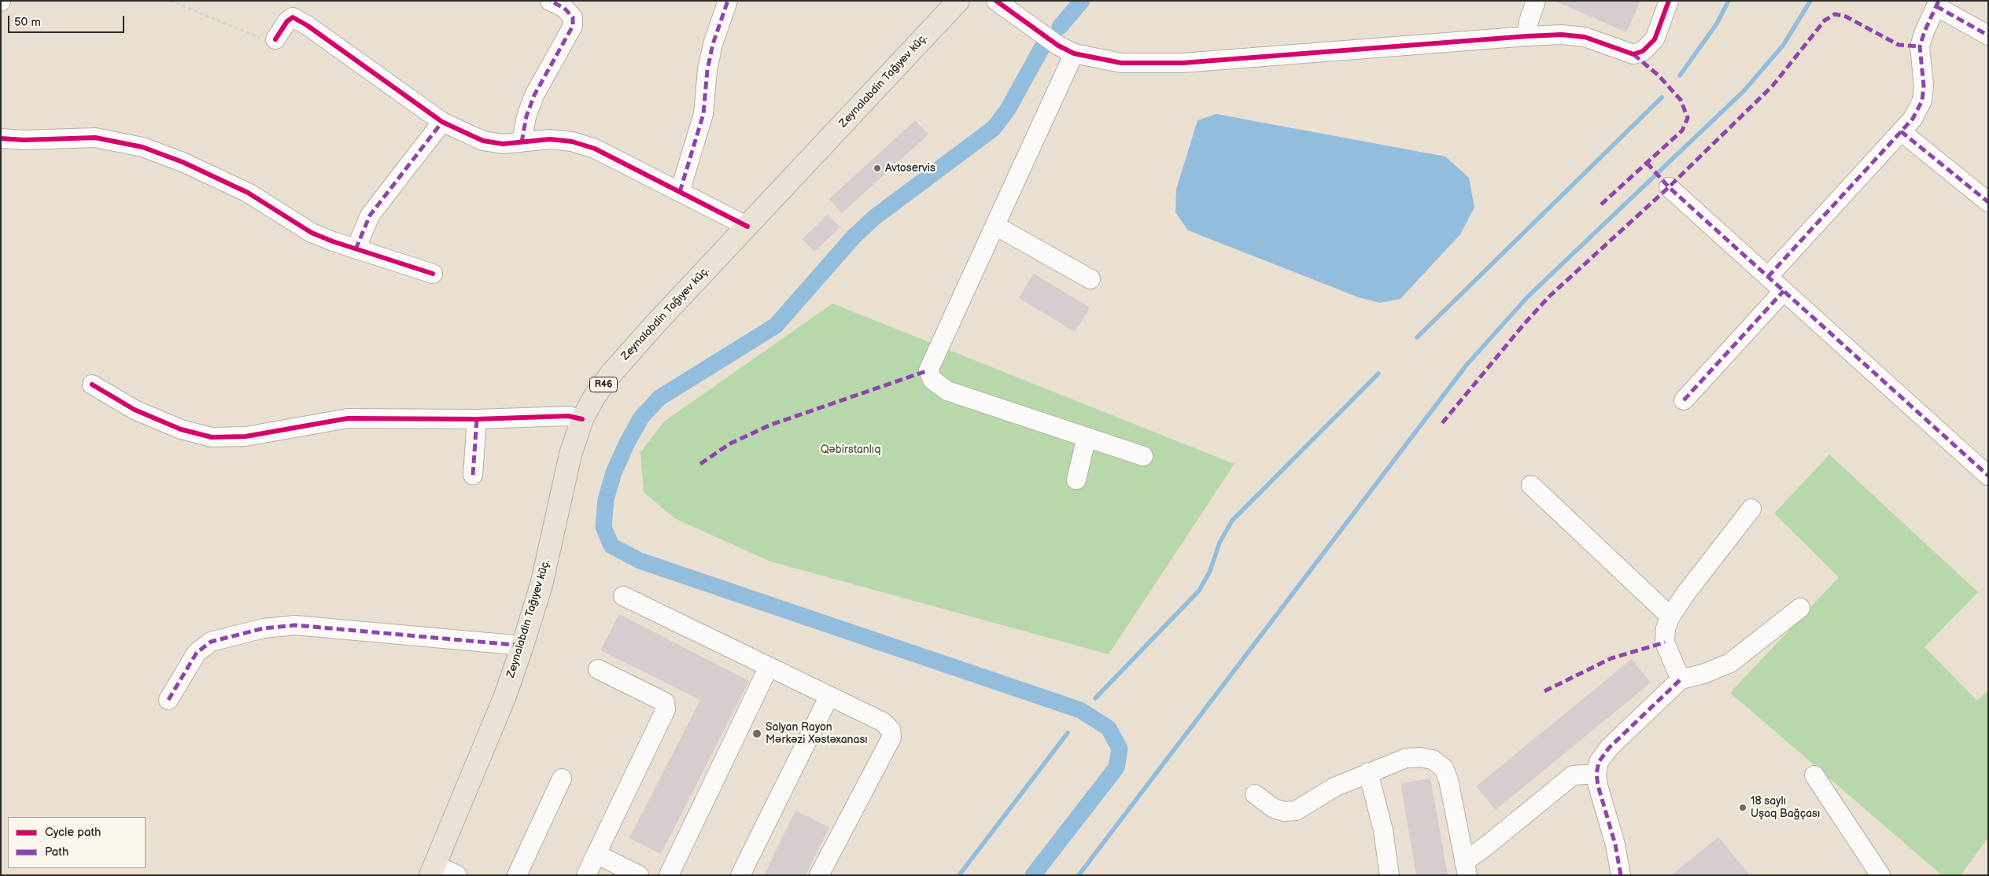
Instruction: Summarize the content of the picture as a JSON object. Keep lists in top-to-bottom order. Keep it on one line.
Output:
{"streets":{"main road":["Zeynalabdin Tağıyev küç.","R46"]},"parks":["Qəbirstanlıq"],"places":["Avtoservis","Salyan Rayon Mərkəzi Xəstəxanası","18 saylı Uşaq Bağçası"],"legend":["Cycle path","Path"],"scale_bar":"50 m"}
